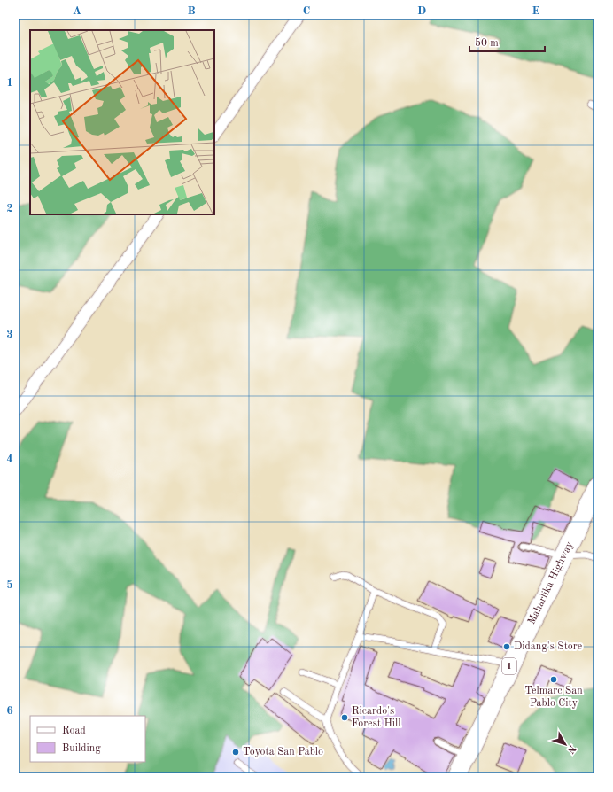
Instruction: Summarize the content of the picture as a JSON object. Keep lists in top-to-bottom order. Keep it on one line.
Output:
{"streets":{"main road":["Maharlika Highway","1"]},"places":["Didang's Store","Telmarc San Pablo City","Ricardo's Forest Hill","Toyota San Pablo"],"legend":["Road","Building"],"scale_bar":"50 m","north":"bottom right","grid":{"columns":["A","B","C","D","E"],"rows":["1","2","3","4","5","6"]}}
